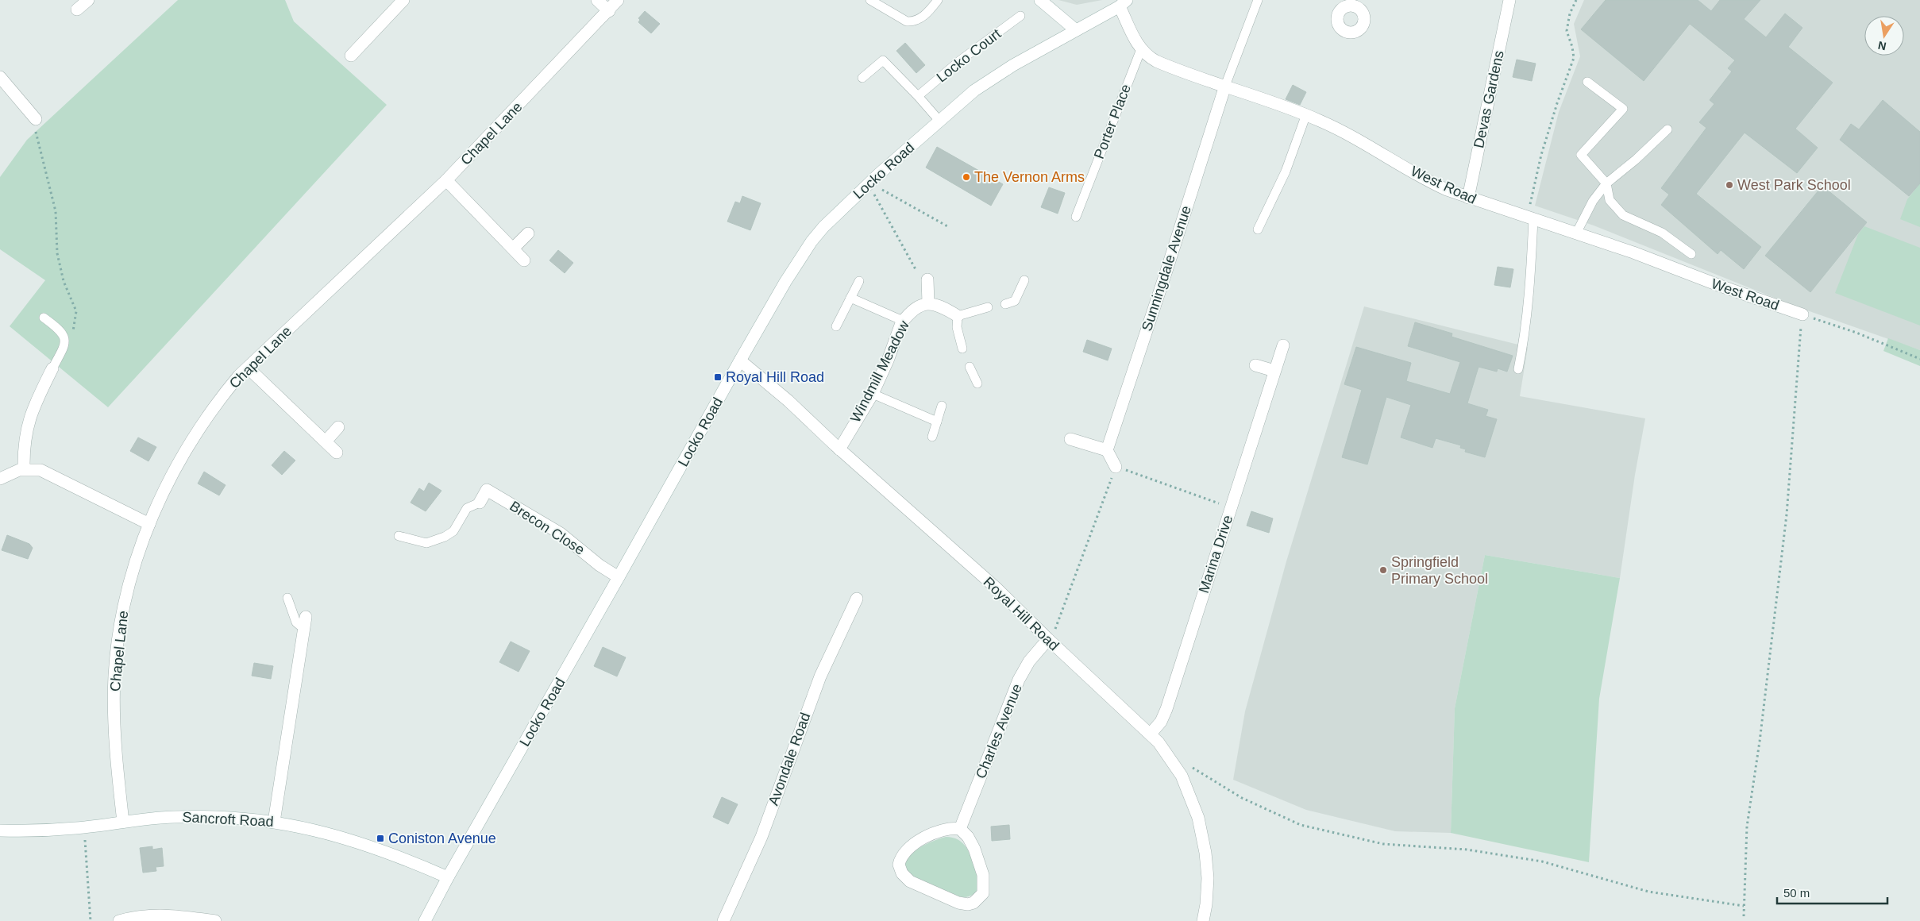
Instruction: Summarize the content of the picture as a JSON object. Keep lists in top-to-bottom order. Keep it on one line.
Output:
{"streets":{"street":["Devas Gardens","Chapel Lane","Locko Road","West Road","Sunningdale Avenue","Windmill Meadow","Brecon Close","Marina Drive","Royal Hill Road","Charles Avenue","Avondale Road","Sancroft Road"],"lane":["Locko Court","Porter Place"]},"crossings":[["Devas Gardens","West Road"],["Porter Place","West Road"],["Chapel Lane","Sancroft Road"],["Locko Road","West Road"],["Locko Road","Brecon Close"],["Locko Road","Royal Hill Road"],["Locko Road","Sancroft Road"],["West Road","Sunningdale Avenue"],["Windmill Meadow","Royal Hill Road"],["Marina Drive","Royal Hill Road"],["Royal Hill Road","Charles Avenue"]],"places":{"other":["The Vernon Arms","West Park School","Springfield Primary School"],"transit":["Royal Hill Road","Coniston Avenue"]},"scale_bar":"50 m","north":"bottom"}
